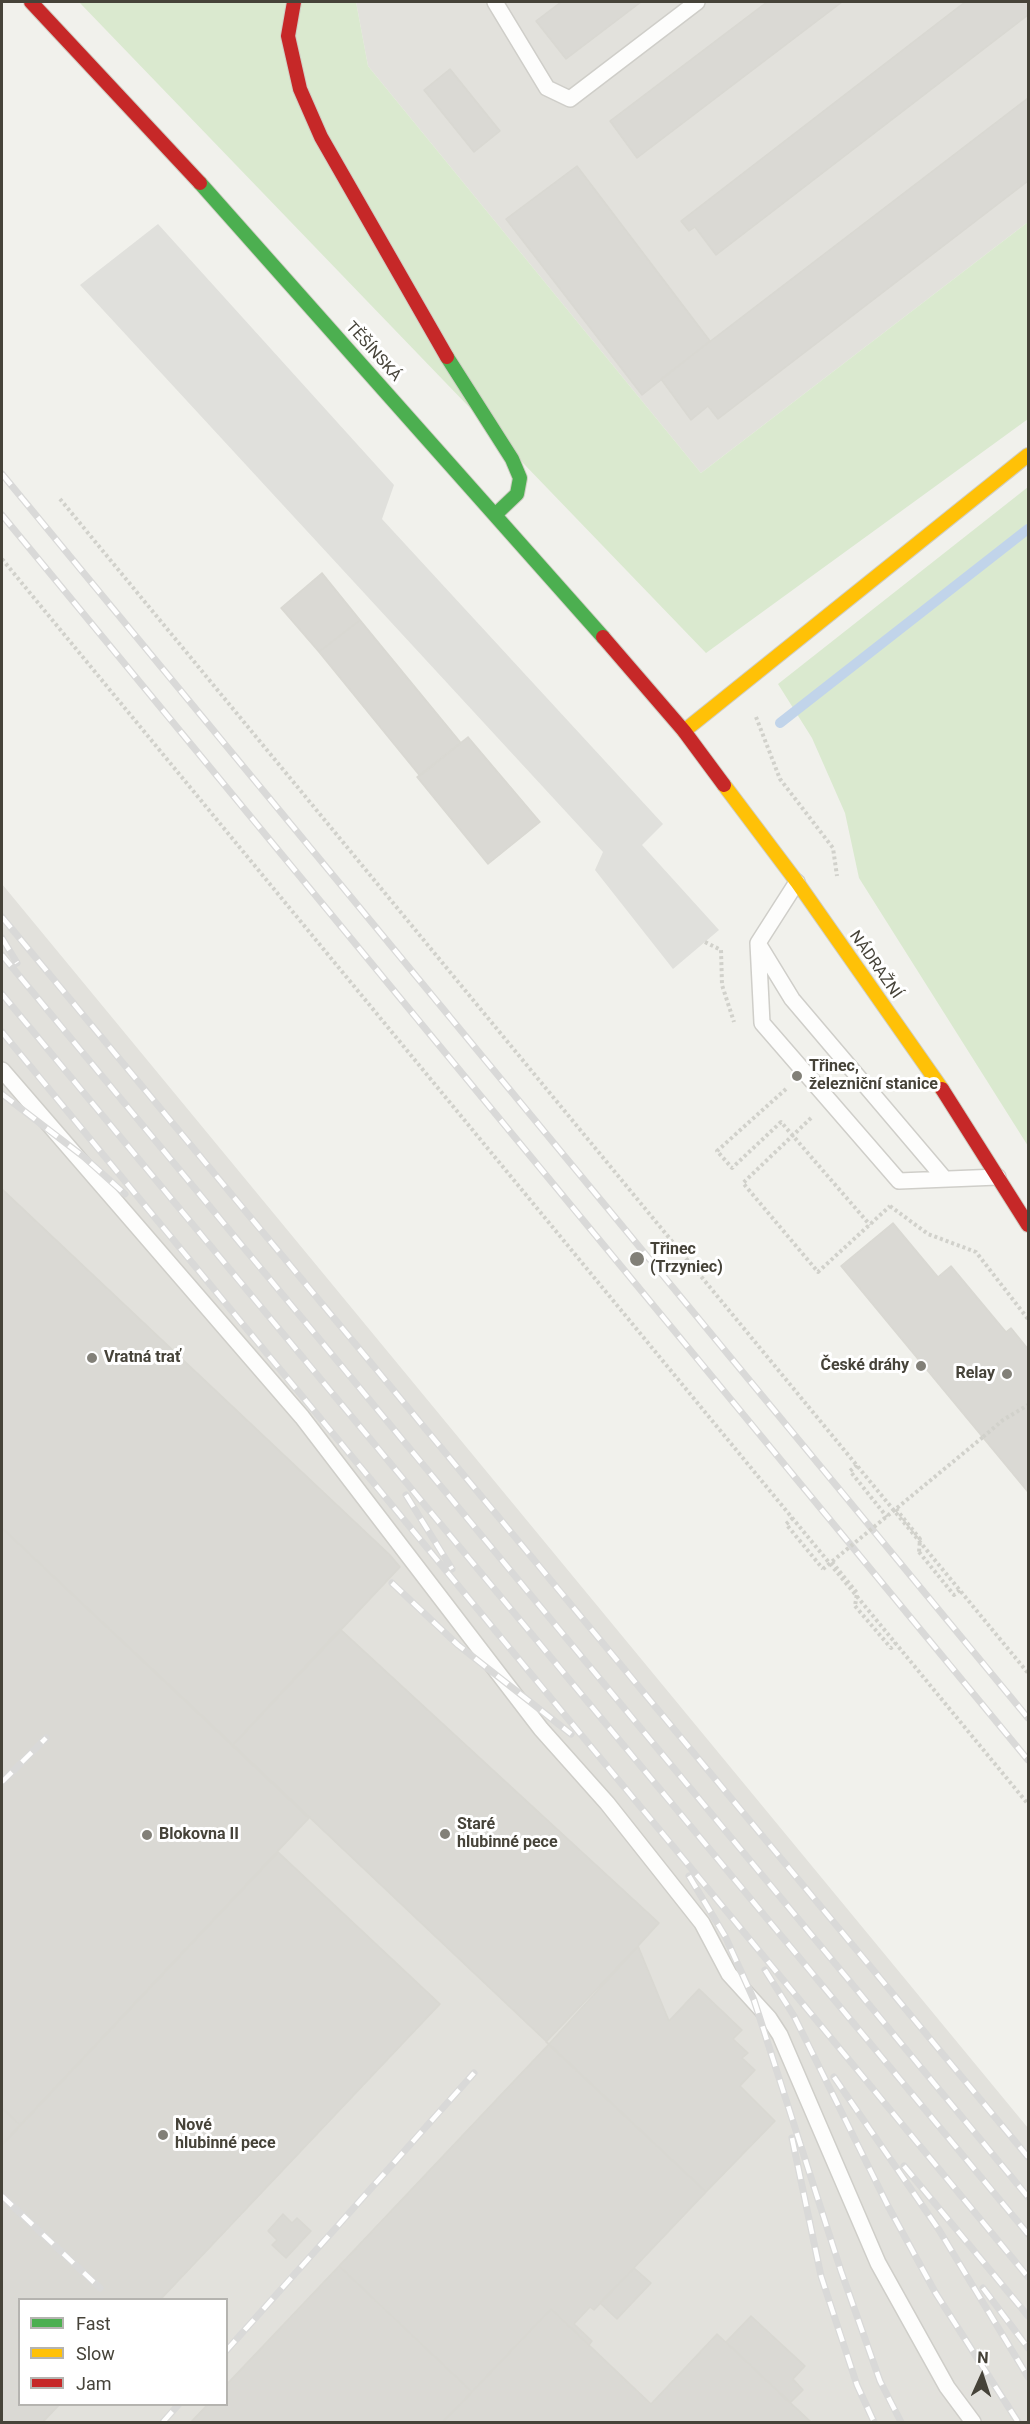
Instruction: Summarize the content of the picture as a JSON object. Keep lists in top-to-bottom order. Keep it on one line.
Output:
{"streets":{"main road":["TĚŠÍNSKÁ","NÁDRAŽNÍ"]},"crossings":[["TĚŠÍNSKÁ","NÁDRAŽNÍ"]],"places":["Třinec, železniční stanice","Třinec (Trzyniec)","Vratná trať","České dráhy","Relay","Staré hlubinné pece","Blokovna II","Nové hlubinné pece"],"legend":["Fast","Slow","Jam"],"north":"top"}
